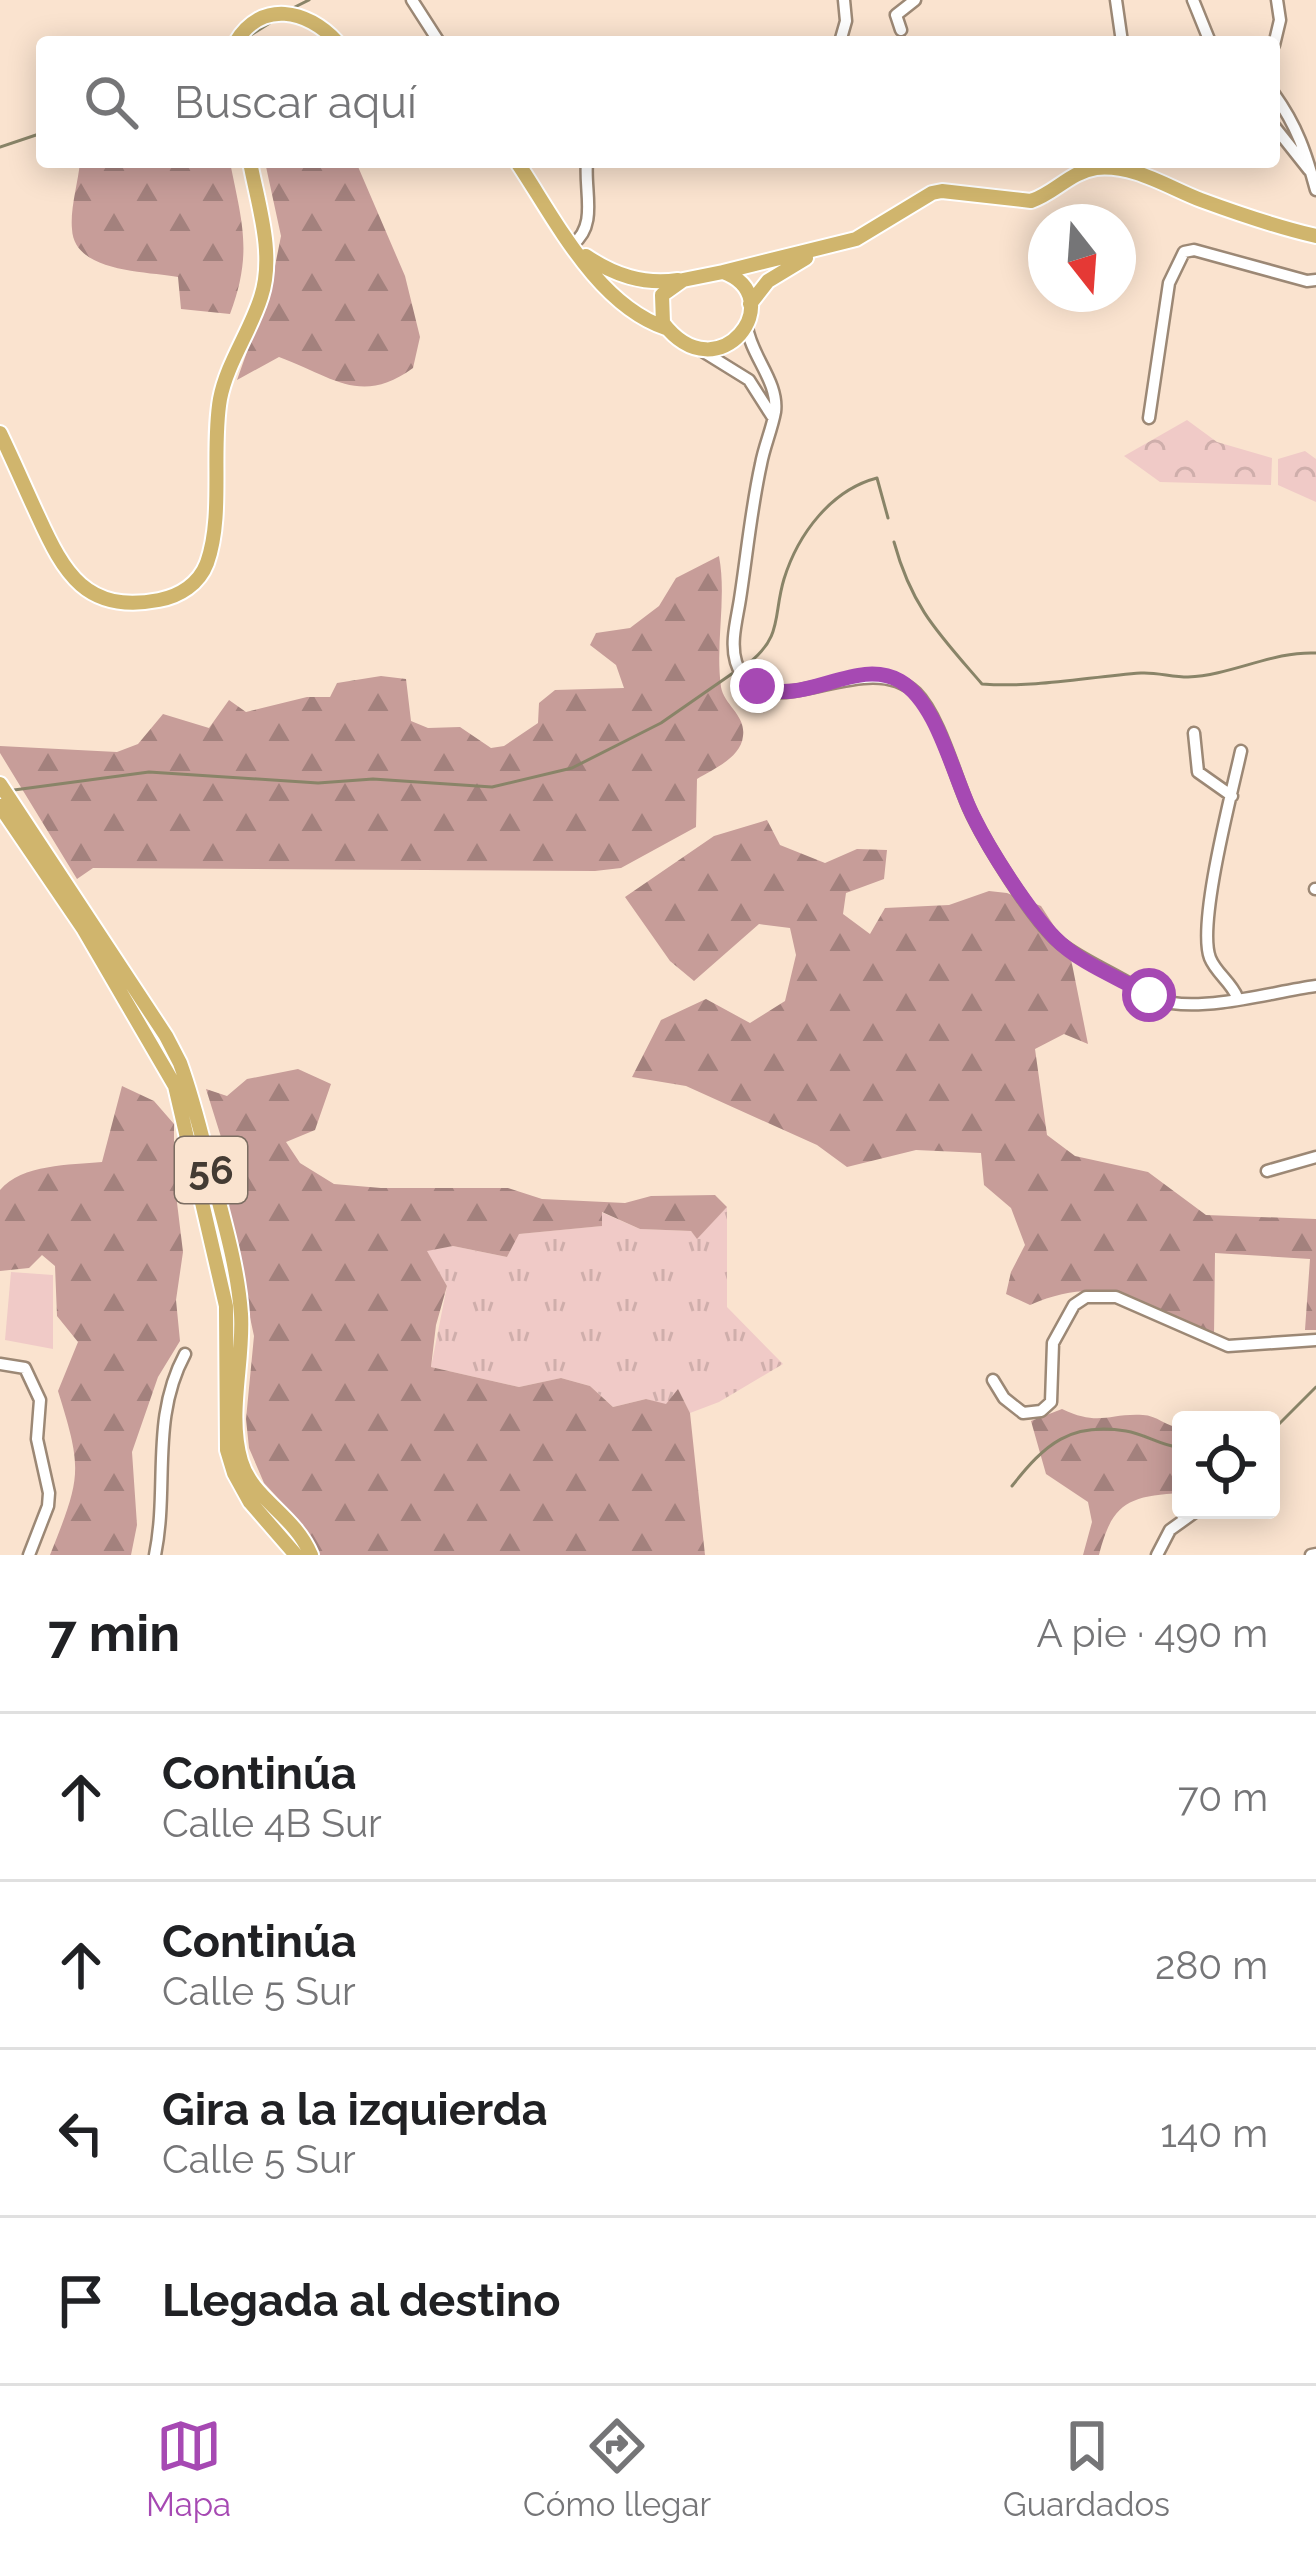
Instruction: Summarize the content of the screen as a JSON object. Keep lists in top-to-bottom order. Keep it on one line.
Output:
{"streets":{"main road":["56"]},"north":"bottom","page":{"search":"Buscar aquí","heading":["7 min","A pie · 490 m"],"list":[["Continúa","Calle 4B Sur","70 m"],["Continúa","Calle 5 Sur","280 m"],["Gira a la izquierda","Calle 5 Sur","140 m"],"Llegada al destino"],"nav":["Mapa","Cómo llegar","Guardados"]}}
